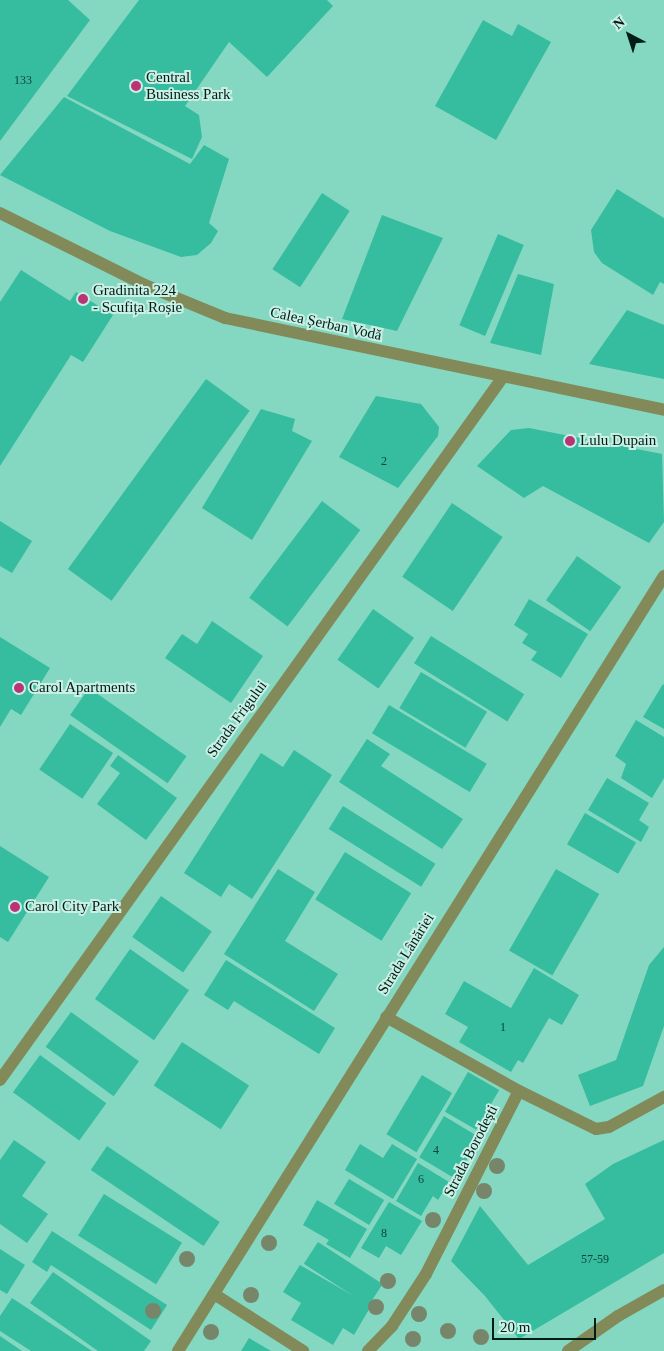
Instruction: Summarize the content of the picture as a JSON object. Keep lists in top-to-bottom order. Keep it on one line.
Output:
{"streets":{"street":["Calea Șerban Vodă","Strada Frigului","Strada Lânăriei","Strada Borodești"]},"crossings":[["Calea Șerban Vodă","Strada Frigului"]],"places":["Central Business Park","Gradinita 224 - Scufița Roșie","Lulu Dupain","Carol Apartments","Carol City Park"],"house_numbers":["133","2","1","4","6","8","57-59"],"scale_bar":"20 m","north":"top left"}
